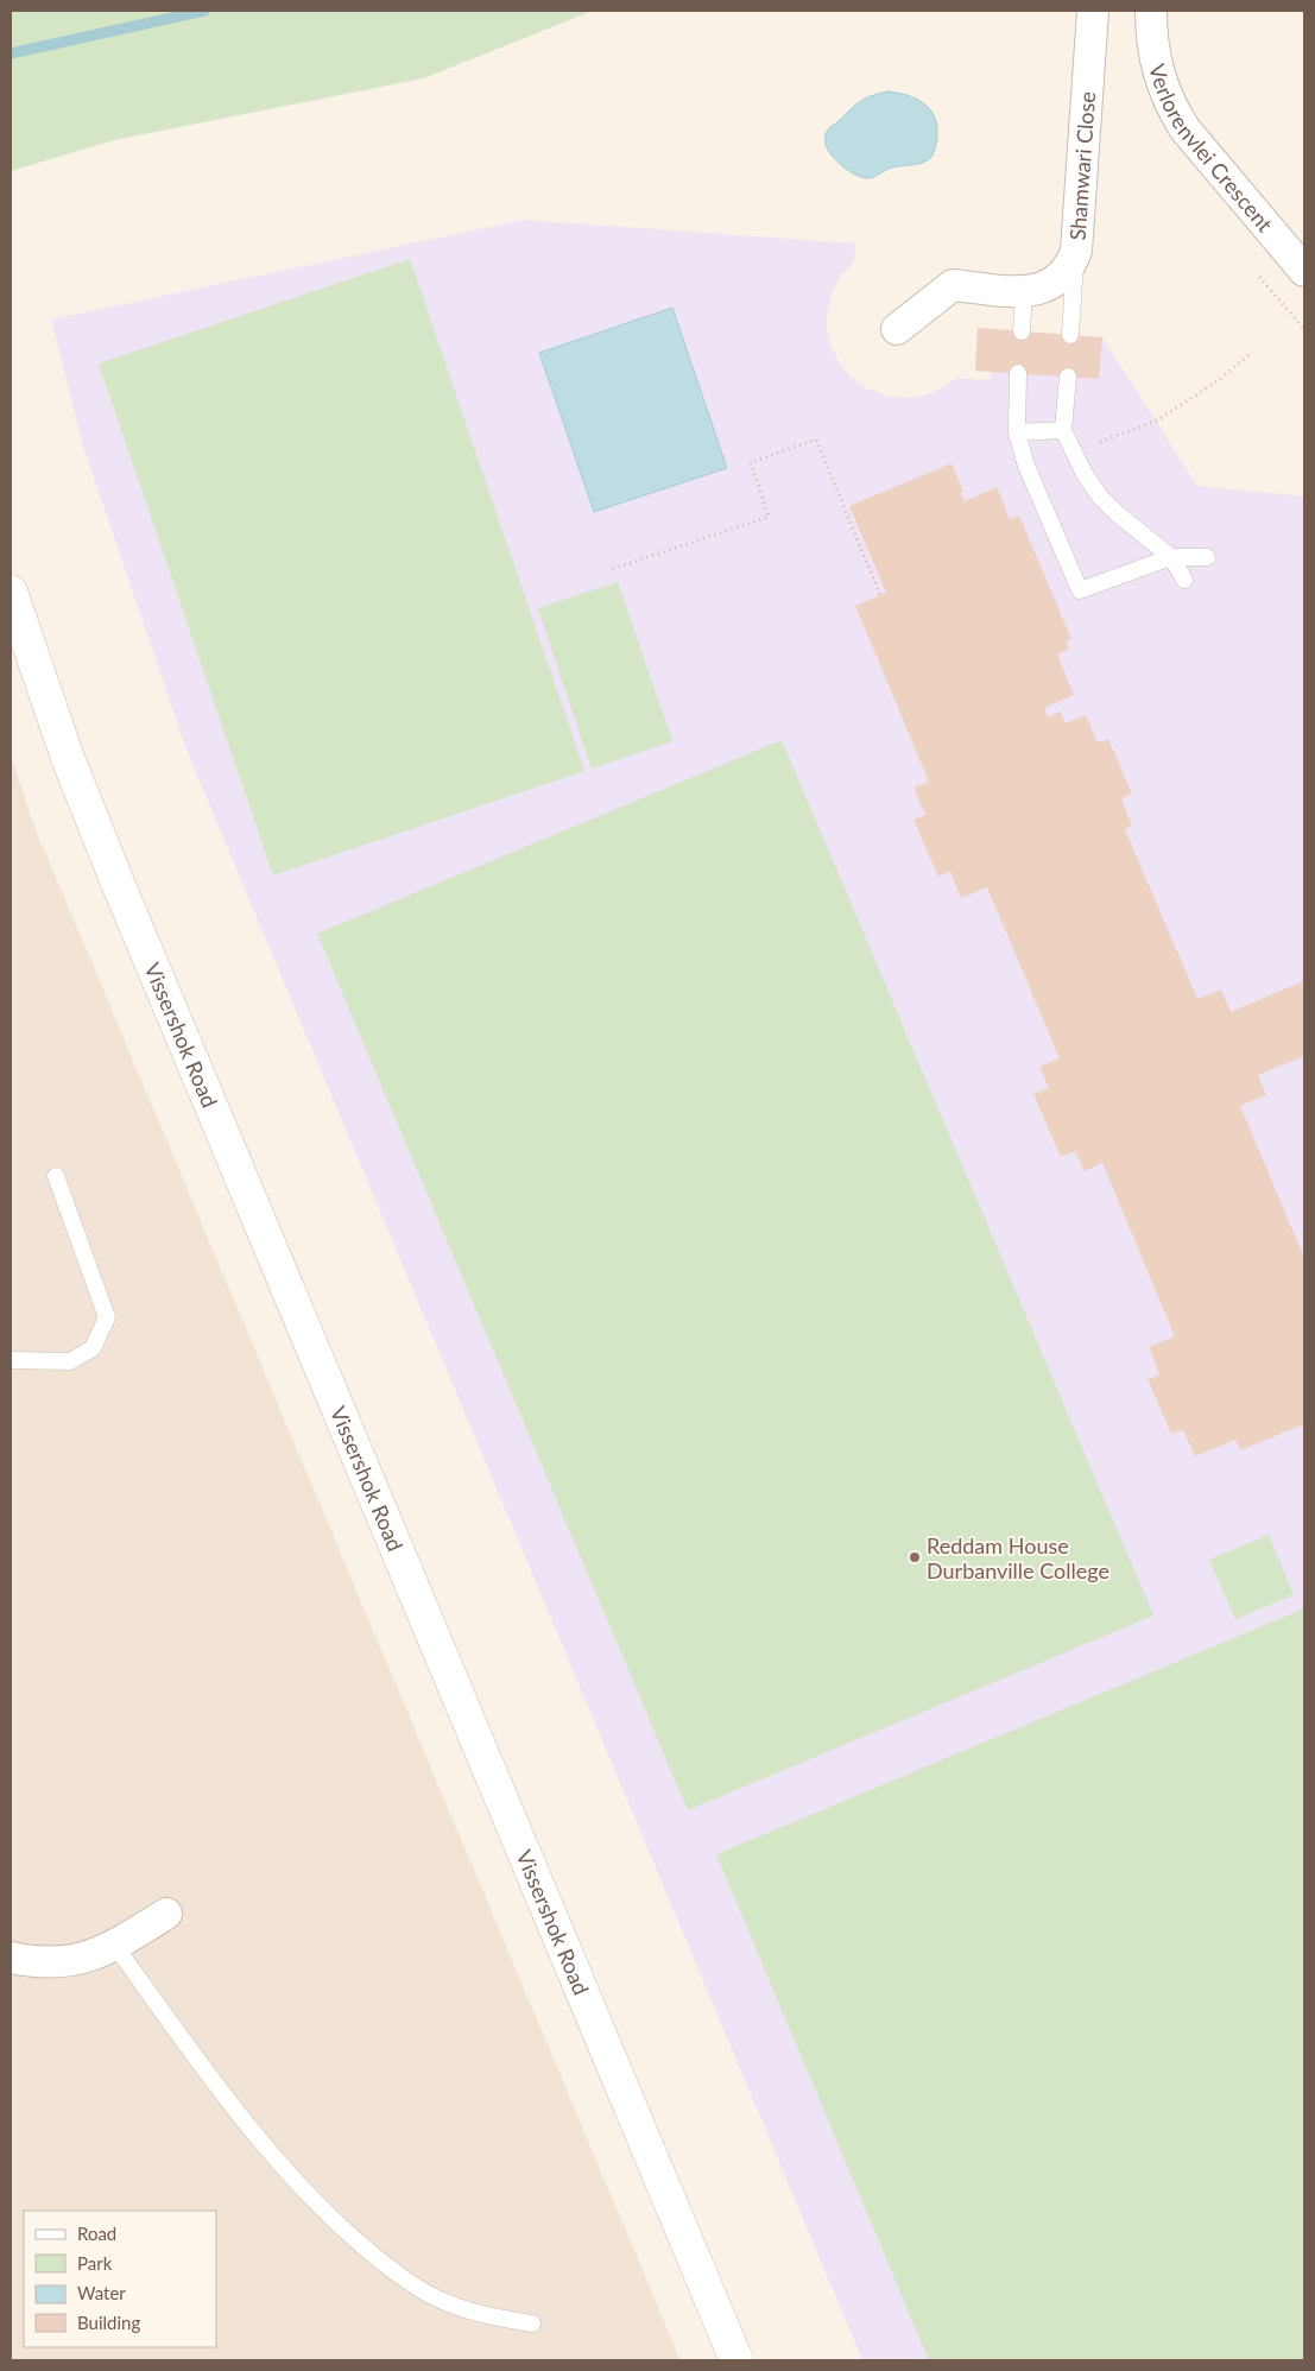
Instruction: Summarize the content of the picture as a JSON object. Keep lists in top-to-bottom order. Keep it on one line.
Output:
{"streets":{"main road":["Vissershok Road"],"street":["Verlorenvlei Crescent","Shamwari Close"]},"places":["Reddam House Durbanville College"],"legend":["Road","Park","Water","Building"]}
